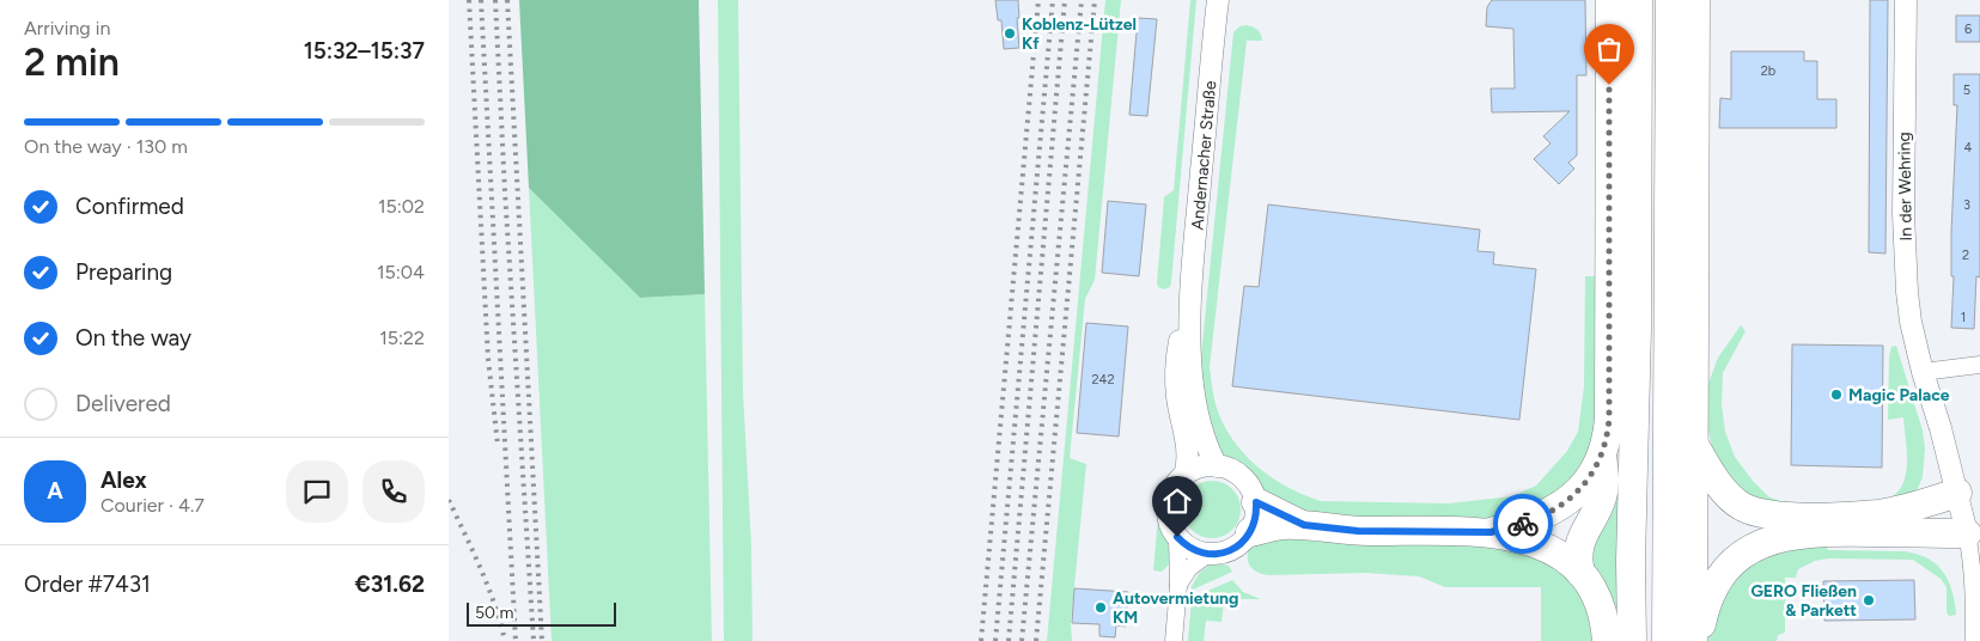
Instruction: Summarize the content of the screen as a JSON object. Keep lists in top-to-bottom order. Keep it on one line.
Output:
{"streets":{"street":["Andernacher Straße","In der Wehring"]},"places":["Koblenz-Lützel Kf","Magic Palace","GERO Fließen & Parkett","Autovermietung KM"],"house_numbers":["6","2b","5","4","3","2","1","242"],"scale_bar":"50 m","page":{"heading":["2 min","Arriving in","15:32–15:37"],"panel":["Alex","Courier · 4.7","Order #7431","€31.62"],"bar":"On the way · 130 m","list":[["Confirmed","15:02"],["Preparing","15:04"],["On the way","15:22"],"Delivered"],"round":"A","scale":"50 m"}}
